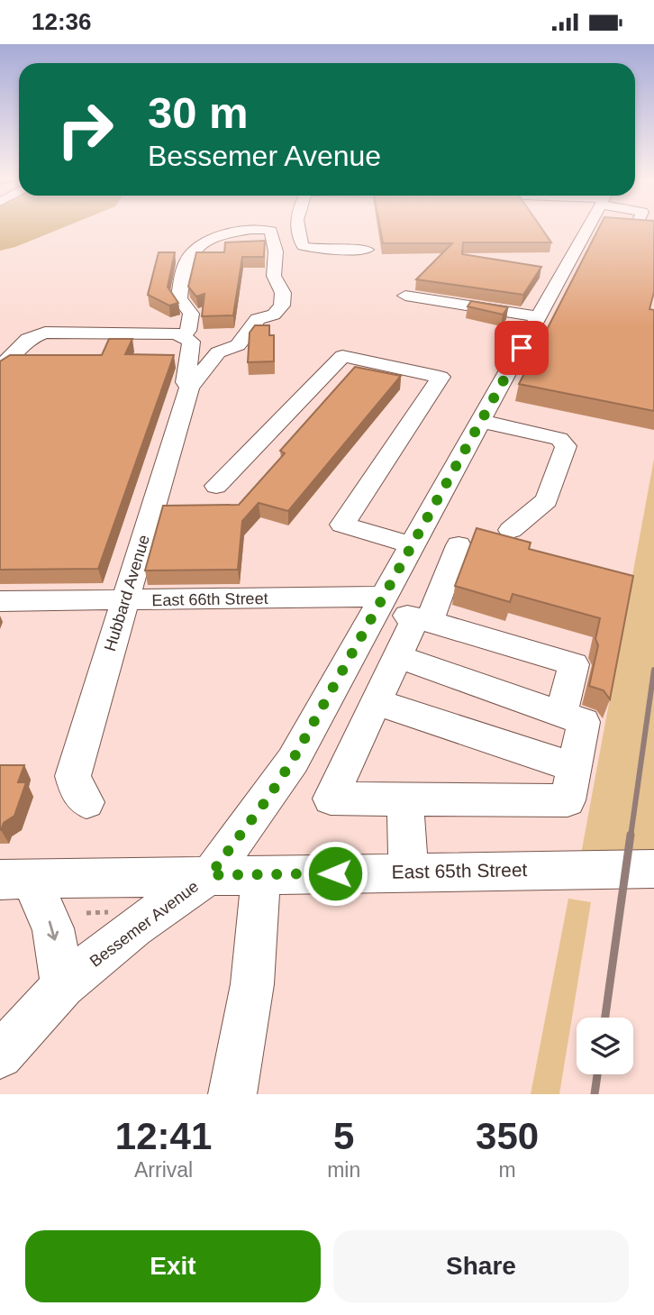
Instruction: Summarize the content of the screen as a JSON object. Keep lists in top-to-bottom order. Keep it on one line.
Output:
{"streets":{"street":["Hubbard Avenue","East 66th Street","East 65th Street","Bessemer Avenue"]},"crossings":[["Hubbard Avenue","East 66th Street"],["East 66th Street","Bessemer Avenue"],["East 65th Street","Bessemer Avenue"]],"page":{"status":"12:36","turn":["30 m","Bessemer Avenue"],"eta":["12:41","Arrival","5","min","350","m"],"buttons":["Exit","Share"]}}
